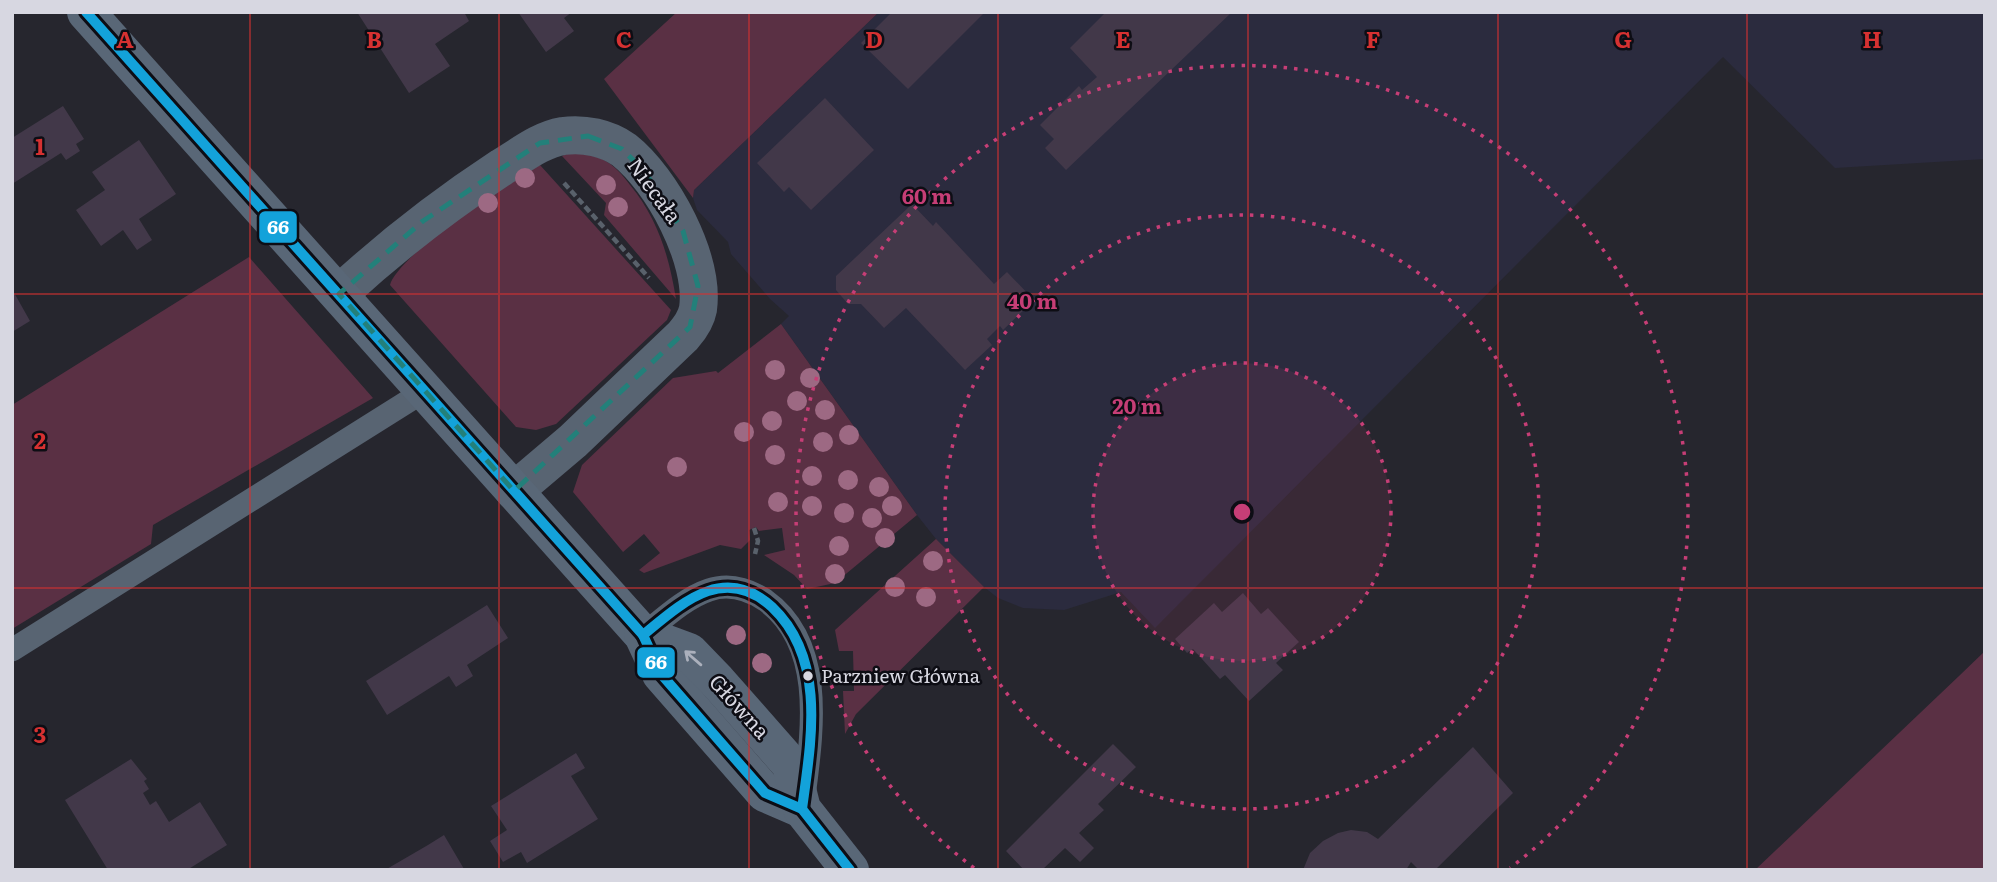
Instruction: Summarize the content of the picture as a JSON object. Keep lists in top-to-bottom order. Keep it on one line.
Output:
{"streets":{"street":["Niecała","Główna"]},"crossings":[["Niecała","Główna"]],"places":["Parzniew Główna"],"lines":["transit line 66"],"grid":{"columns":["A","B","C","D","E","F","G","H"],"rows":["1","2","3"]},"rings":["60 m","40 m","20 m"]}
